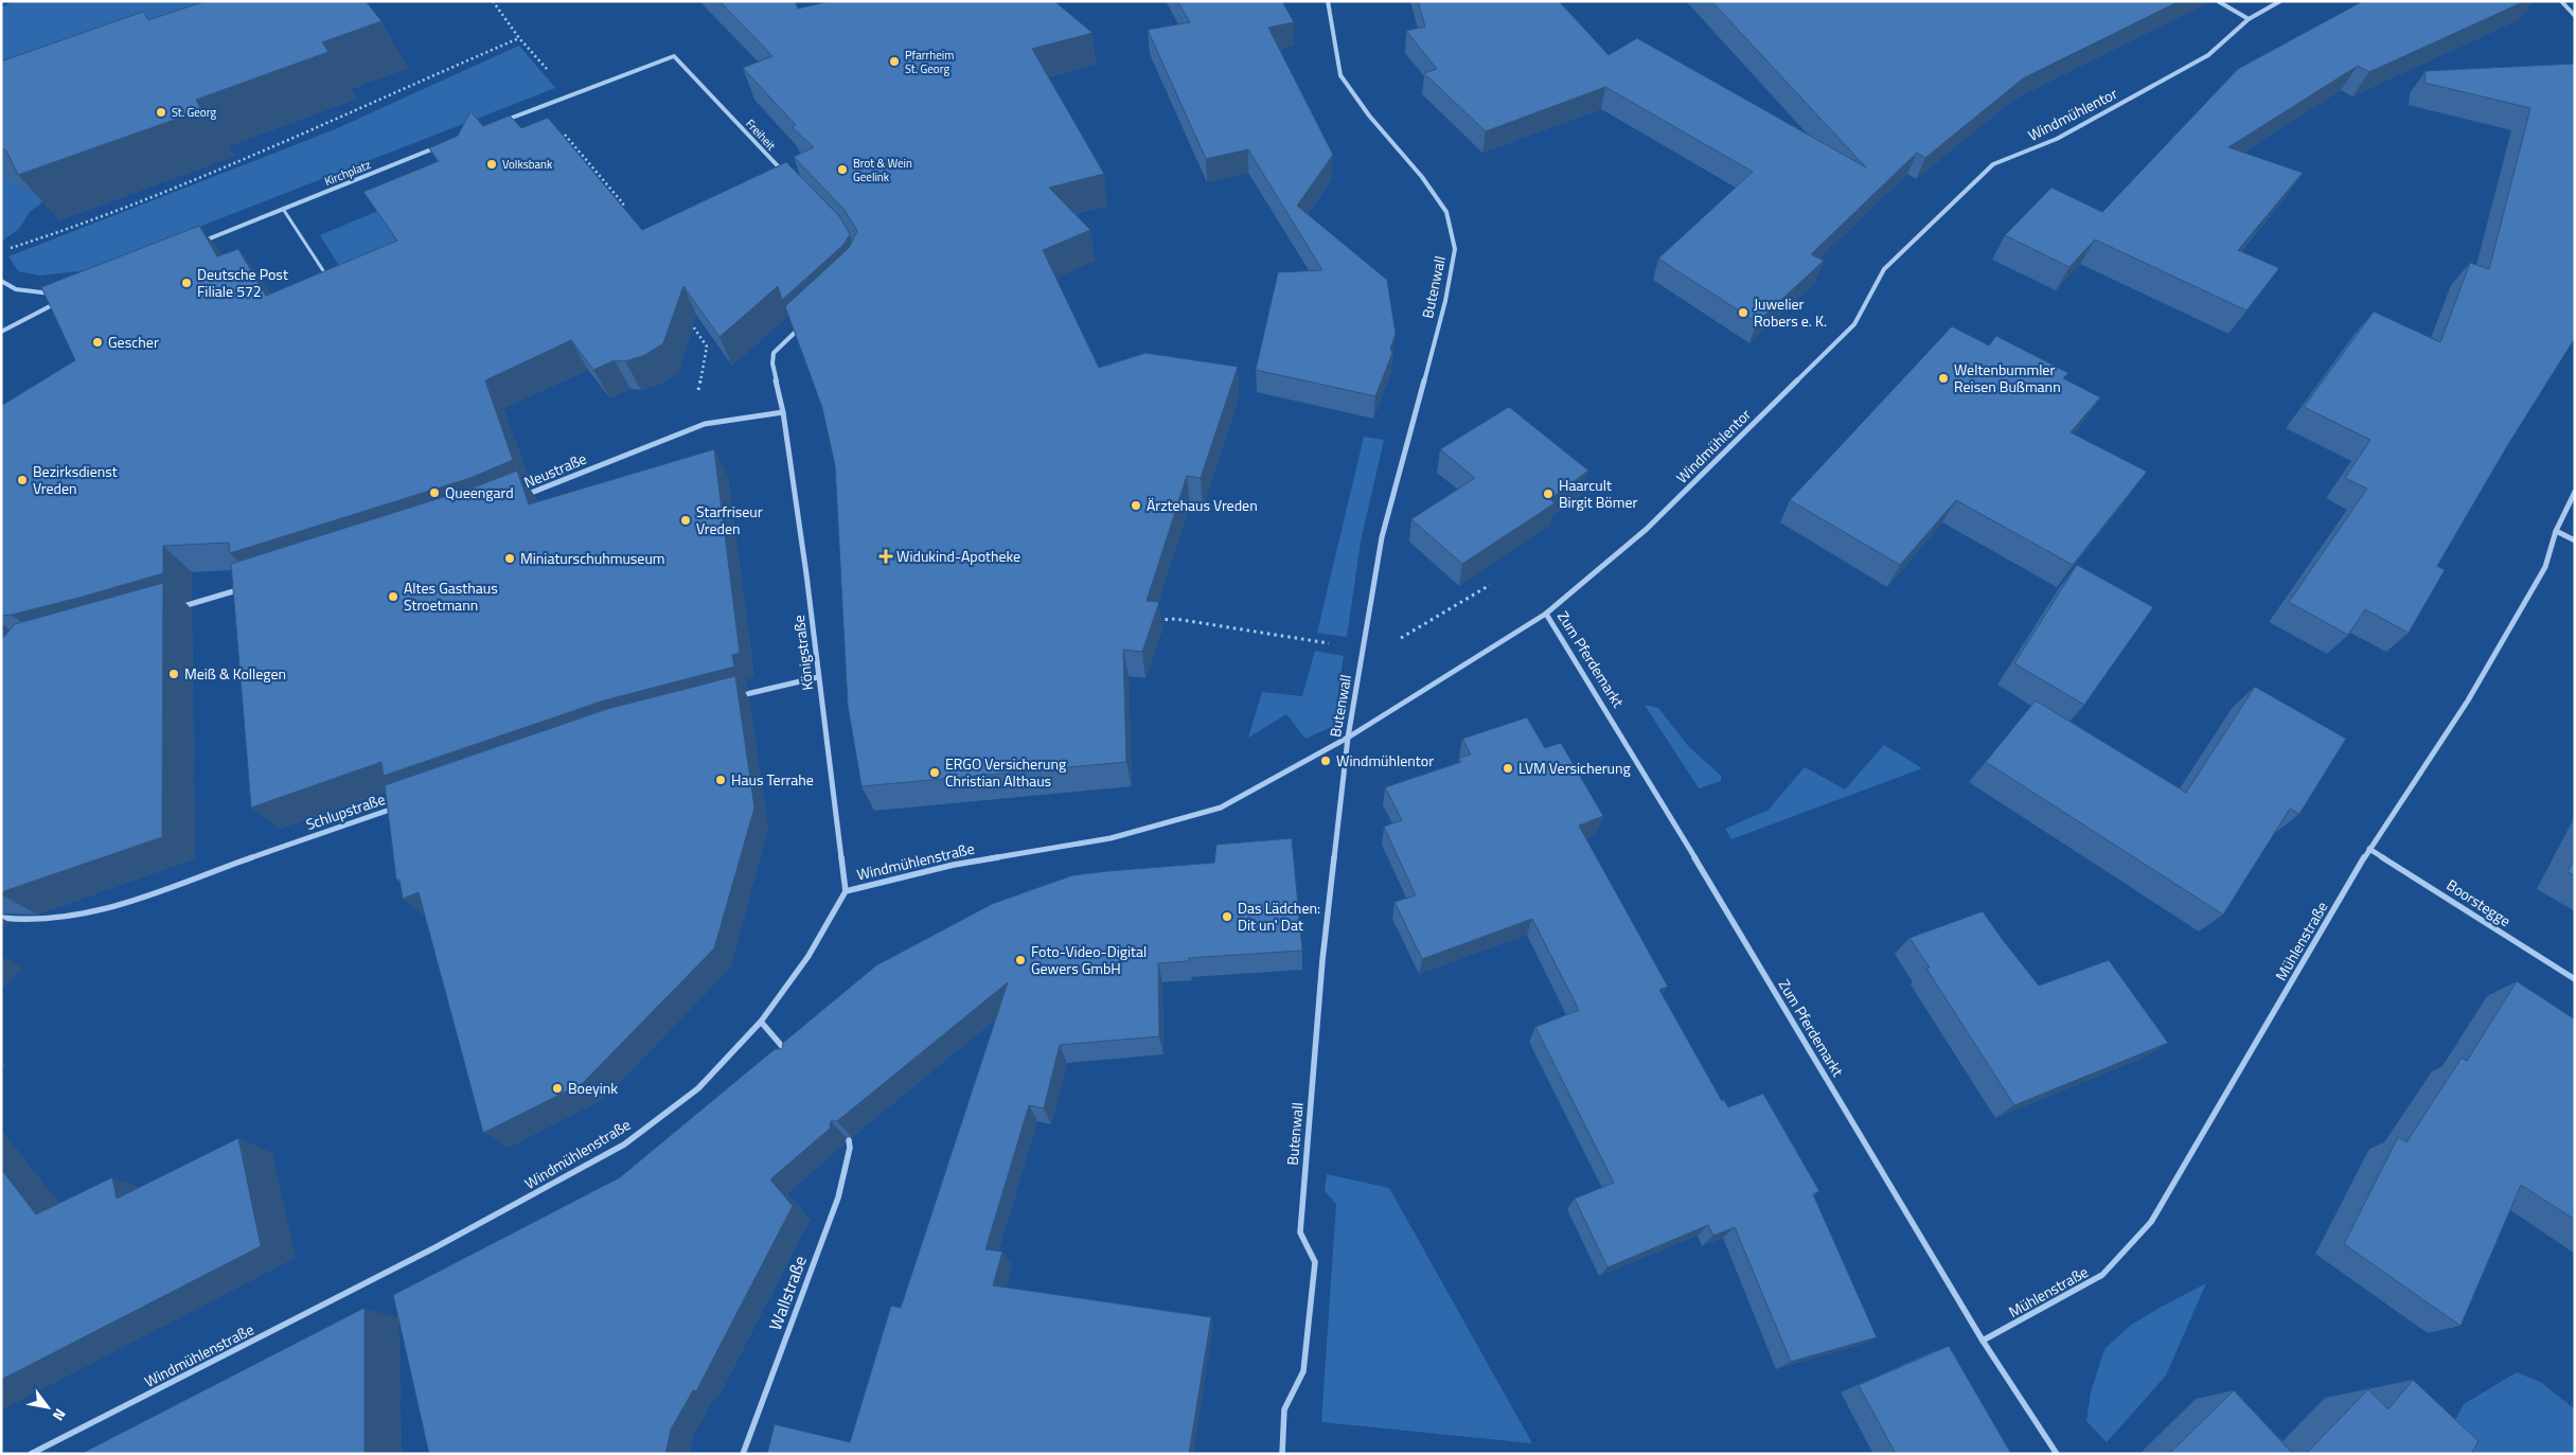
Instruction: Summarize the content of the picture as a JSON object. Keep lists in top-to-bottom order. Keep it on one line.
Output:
{"streets":{"street":["Windmühlentor","Freiheit","Kirchplatz","Butenwall","Neustraße","Königstraße","Zum Pferdemarkt","Schlupstraße","Windmühlenstraße","Boorstegge","Mühlenstraße","Wallstraße"]},"crossings":[["Windmühlentor","Butenwall"],["Windmühlentor","Zum Pferdemarkt"],["Windmühlentor","Windmühlenstraße"],["Neustraße","Königstraße"],["Königstraße","Windmühlenstraße"],["Zum Pferdemarkt","Mühlenstraße"],["Boorstegge","Mühlenstraße"]],"places":{"other":["Pfarrheim St. Georg","St. Georg","Volksbank","Brot & Wein Geelink","Deutsche Post Filiale 572","Juwelier Robers e. K.","Gescher","Weltenbummler Reisen Bußmann","Bezirksdienst Vreden","Queengard","Haarcult Birgit Bömer","Ärztehaus Vreden","Starfriseur Vreden","Miniaturschuhmuseum","Altes Gasthaus Stroetmann","Meiß & Kollegen","Windmühlentor","LVM Versicherung","ERGO Versicherung Christian Althaus","Haus Terrahe","Das Lädchen: Dit un' Dat","Foto-Video-Digital Gewers GmbH","Boeyink"],"health":["Widukind-Apotheke"]},"north":"bottom right"}
